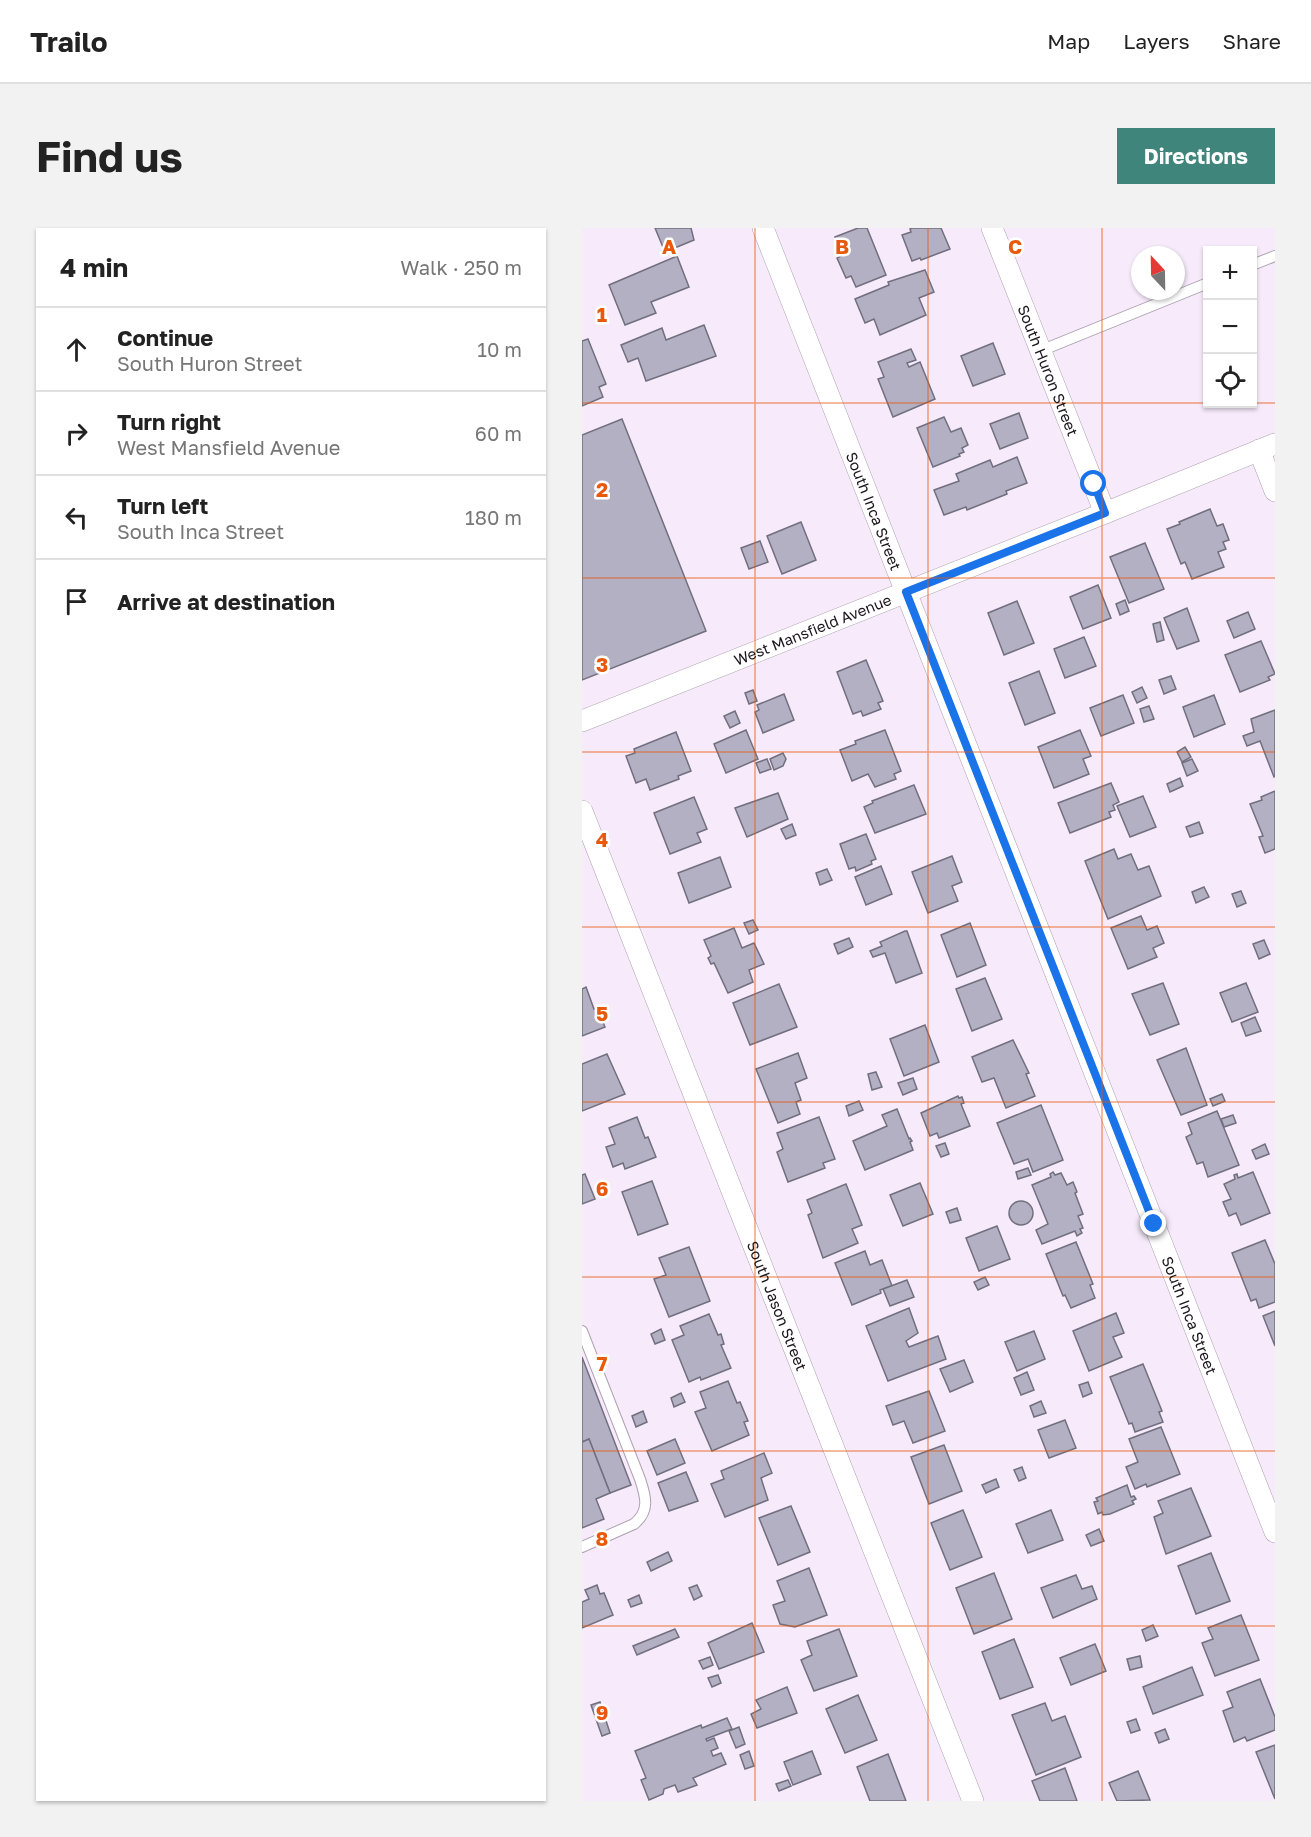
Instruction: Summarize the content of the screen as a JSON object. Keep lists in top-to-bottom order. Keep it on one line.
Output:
{"streets":{"street":["South Huron Street","South Inca Street","West Mansfield Avenue","South Jason Street"]},"crossings":[["South Huron Street","West Mansfield Avenue"],["South Inca Street","West Mansfield Avenue"]],"north":"top","page":{"header":"Trailo","nav":["Map","Layers","Share"],"buttons":"Directions","title":"Find us","heading":["4 min","Walk · 250 m"],"map_buttons":["+","−"],"list":[["Continue","South Huron Street","10 m"],["Turn right","West Mansfield Avenue","60 m"],["Turn left","South Inca Street","180 m"],"Arrive at destination"]},"grid":{"columns":["A","B","C"],"rows":["1","2","3","4","5","6","7","8","9"]}}
